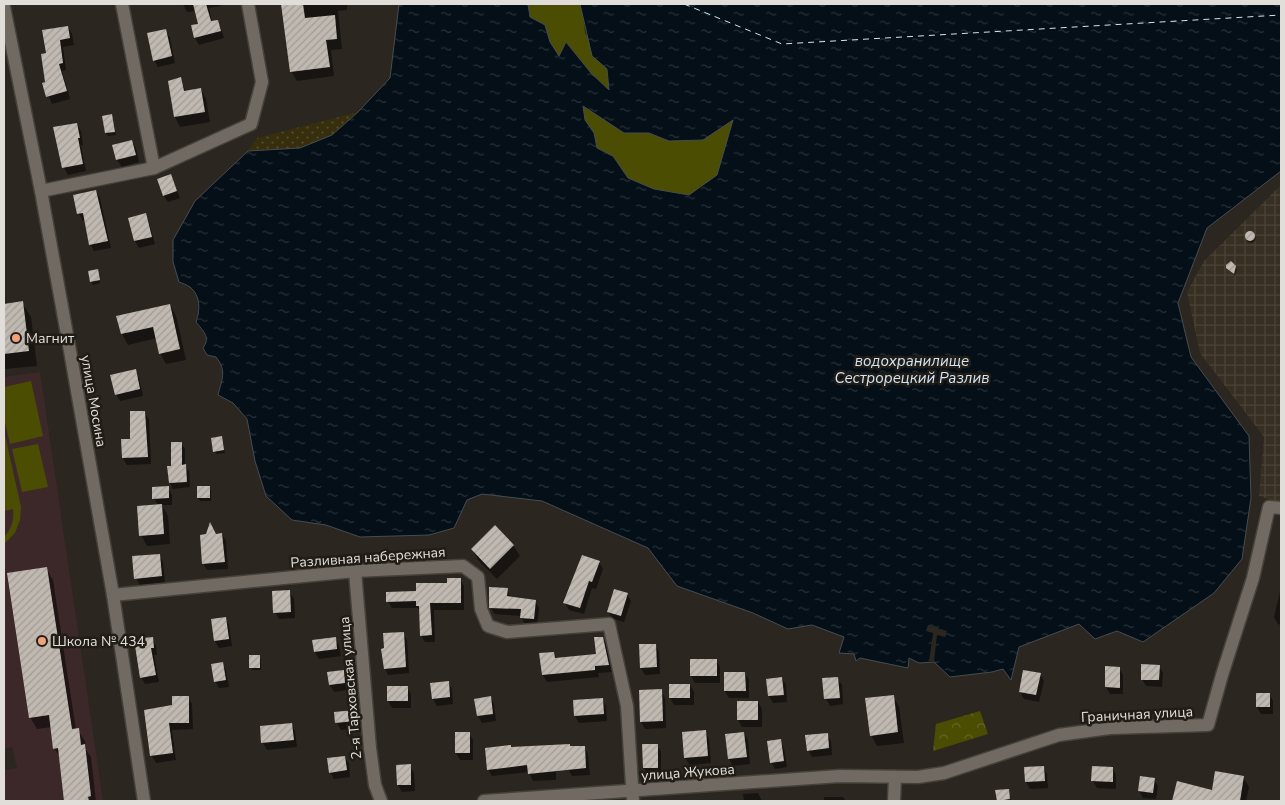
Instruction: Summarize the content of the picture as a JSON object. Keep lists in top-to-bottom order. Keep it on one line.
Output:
{"streets":{"street":["улица Мосина","Разливная набережная","2-я Тарховская улица","Граничная улица","улица Жукова"]},"crossings":[["улица Мосина","Разливная набережная"],["Разливная набережная","2-я Тарховская улица"],["Разливная набережная","улица Жукова"],["Граничная улица","улица Жукова"]],"water":["водохранилище Сестрорецкий Разлив"],"places":["Магнит","Школа № 434"]}
